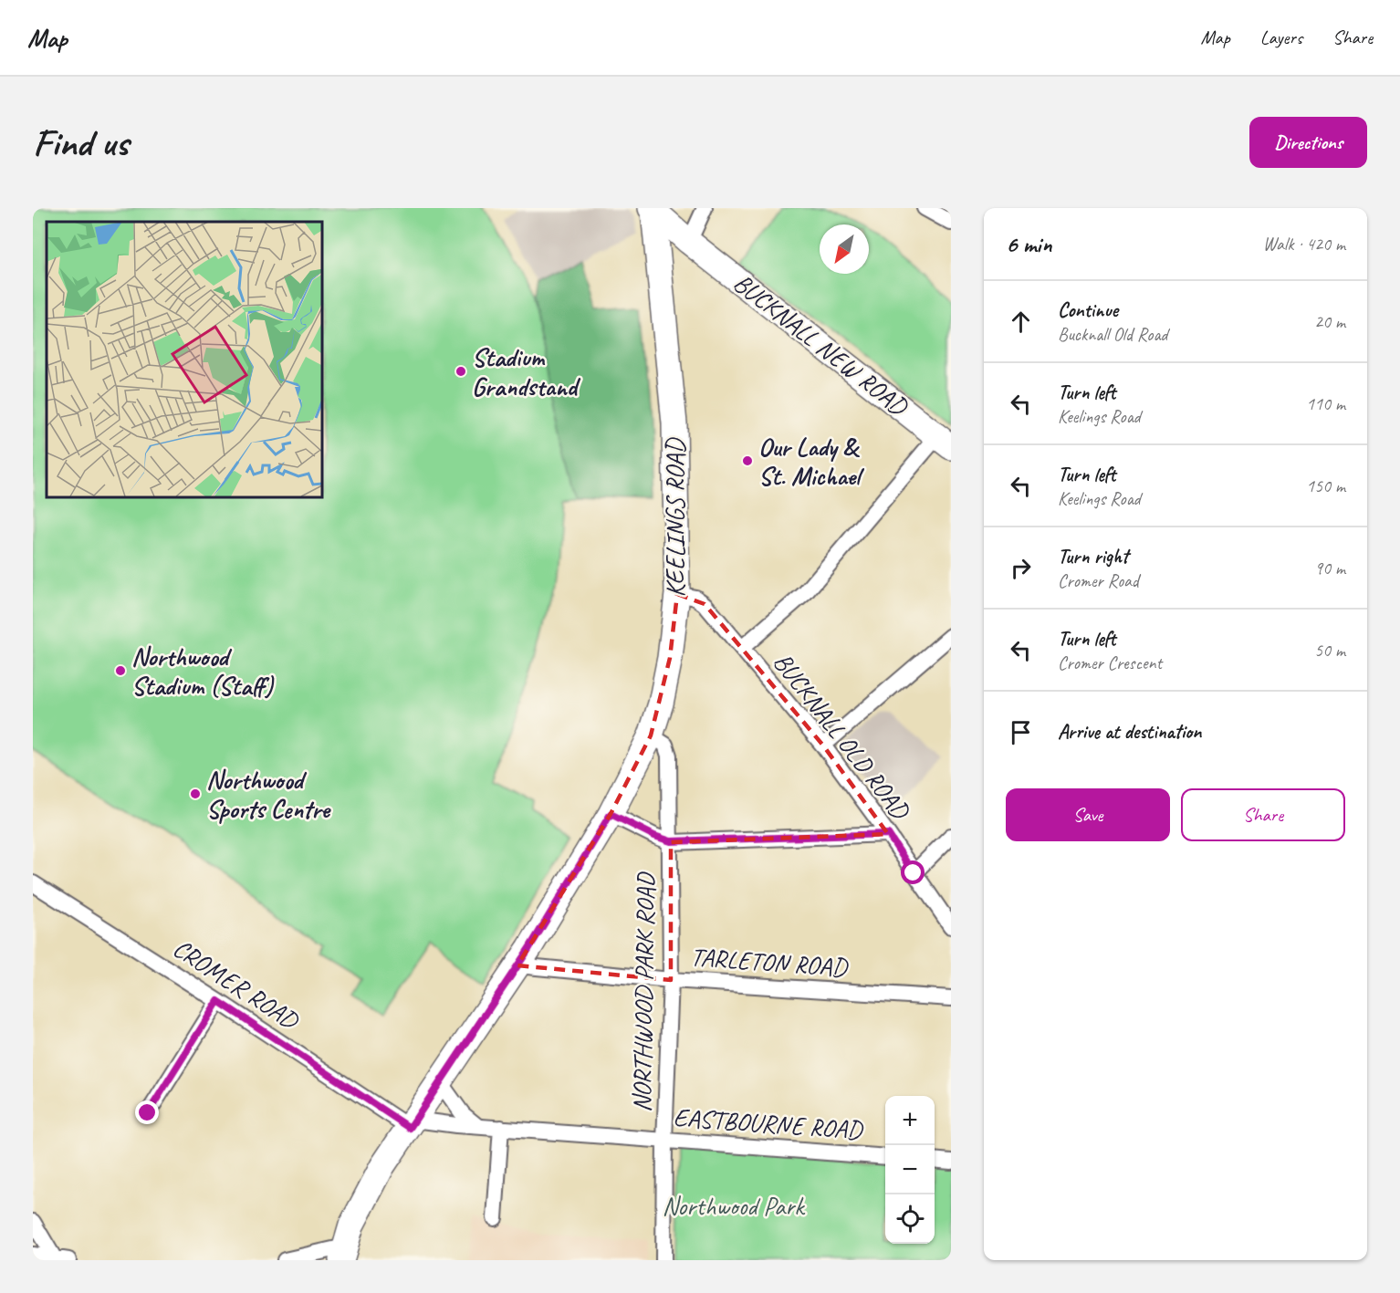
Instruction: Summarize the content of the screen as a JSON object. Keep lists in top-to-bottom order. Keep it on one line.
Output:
{"streets":{"main road":["BUCKNALL NEW ROAD","KEELINGS ROAD"],"street":["BUCKNALL OLD ROAD","TARLETON ROAD","CROMER ROAD","NORTHWOOD PARK ROAD","EASTBOURNE ROAD"]},"crossings":[["BUCKNALL NEW ROAD","KEELINGS ROAD"],["KEELINGS ROAD","BUCKNALL OLD ROAD"],["KEELINGS ROAD","TARLETON ROAD"],["KEELINGS ROAD","CROMER ROAD"],["KEELINGS ROAD","NORTHWOOD PARK ROAD"],["KEELINGS ROAD","EASTBOURNE ROAD"],["TARLETON ROAD","NORTHWOOD PARK ROAD"],["CROMER ROAD","EASTBOURNE ROAD"],["NORTHWOOD PARK ROAD","EASTBOURNE ROAD"]],"parks":["Northwood Park"],"places":["Stadium Grandstand","Our Lady & St. Michael","Northwood Stadium (Staff)","Northwood Sports Centre"],"north":"bottom left","page":{"header":"Map","nav":["Map","Layers","Share"],"buttons":["Directions",["Save","Share"]],"title":"Find us","heading":["6 min","Walk · 420 m"],"list":[["Continue","Bucknall Old Road","20 m"],["Turn left","Keelings Road","110 m"],["Turn left","Keelings Road","150 m"],["Turn right","Cromer Road","90 m"],["Turn left","Cromer Crescent","50 m"],"Arrive at destination"],"map_buttons":["+","−"]}}
